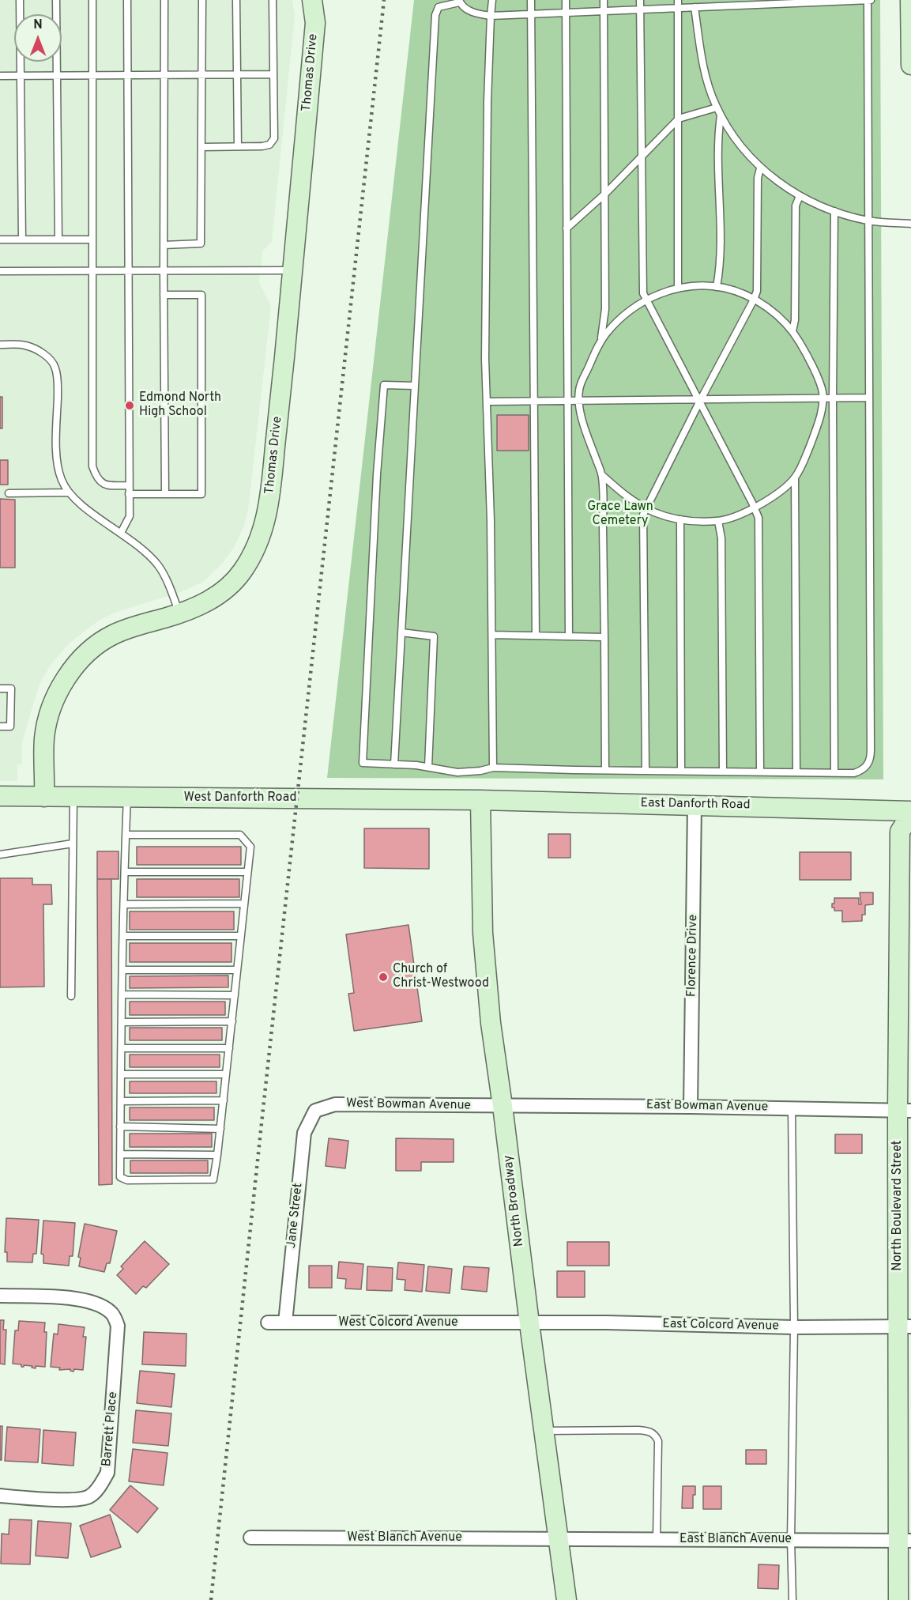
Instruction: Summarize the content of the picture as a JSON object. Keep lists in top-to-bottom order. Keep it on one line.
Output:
{"streets":{"main road":["Thomas Drive","West Danforth Road","East Danforth Road","North Broadway","North Boulevard Street"],"street":["Florence Drive","West Bowman Avenue","East Bowman Avenue","Jane Street","West Colcord Avenue","East Colcord Avenue","Barrett Place","West Blanch Avenue","East Blanch Avenue"]},"crossings":[["Thomas Drive","West Danforth Road"],["West Danforth Road","East Danforth Road"],["West Danforth Road","North Broadway"],["East Danforth Road","Florence Drive"],["East Danforth Road","North Broadway"],["East Danforth Road","North Boulevard Street"],["Florence Drive","East Bowman Avenue"],["West Bowman Avenue","East Bowman Avenue"],["West Bowman Avenue","North Broadway"],["West Bowman Avenue","Jane Street"],["East Bowman Avenue","North Broadway"],["East Bowman Avenue","North Boulevard Street"],["North Broadway","West Colcord Avenue"],["North Broadway","East Colcord Avenue"],["North Broadway","West Blanch Avenue"],["North Broadway","East Blanch Avenue"],["North Boulevard Street","East Colcord Avenue"],["North Boulevard Street","East Blanch Avenue"],["Jane Street","West Colcord Avenue"],["West Colcord Avenue","East Colcord Avenue"],["West Blanch Avenue","East Blanch Avenue"]],"parks":["Grace Lawn Cemetery"],"places":["Edmond North High School","Church of Christ-Westwood"],"north":"top"}
